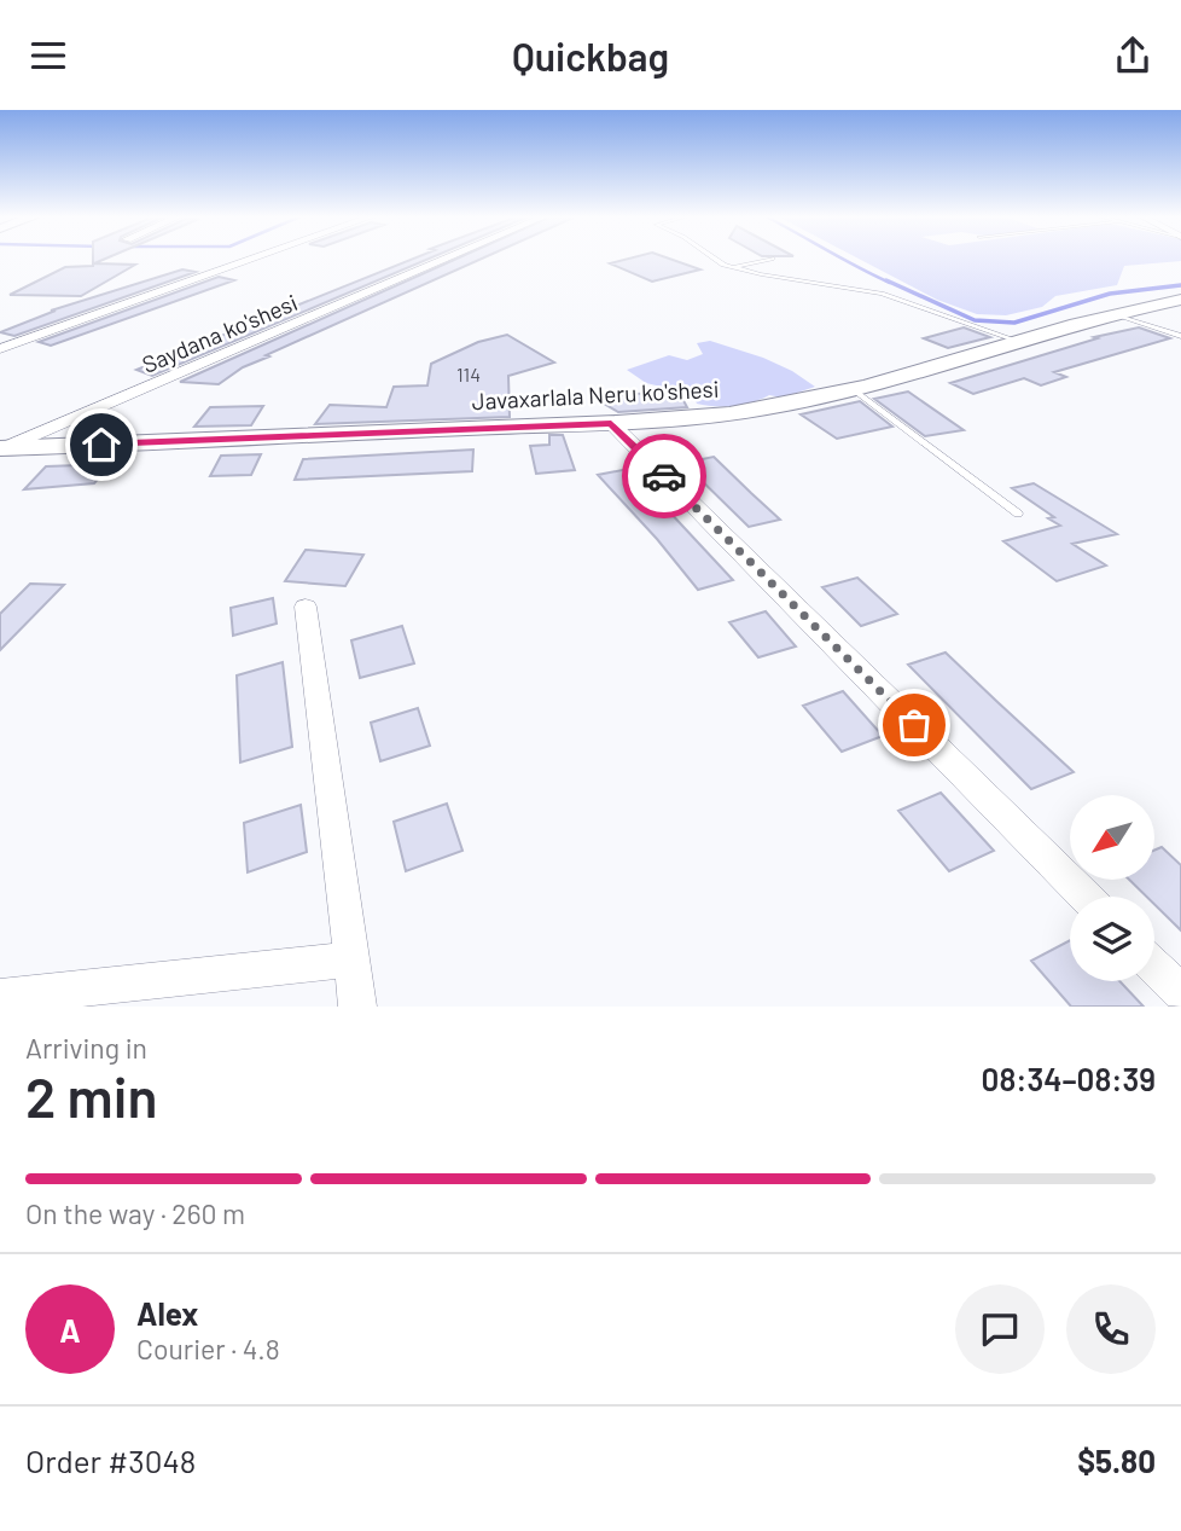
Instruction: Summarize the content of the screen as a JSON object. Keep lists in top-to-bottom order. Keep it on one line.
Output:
{"streets":{"street":["Saydana ko'shesi","Javaxarlala Neru ko'shesi"]},"crossings":[["Saydana ko'shesi","Javaxarlala Neru ko'shesi"]],"house_numbers":["114"],"north":"bottom left","page":{"header":"Quickbag","heading":["2 min","Arriving in","08:34–08:39"],"panel":["Alex","Courier · 4.8","Order #3048","$5.80"],"bar":"On the way · 260 m","round":"A"}}
